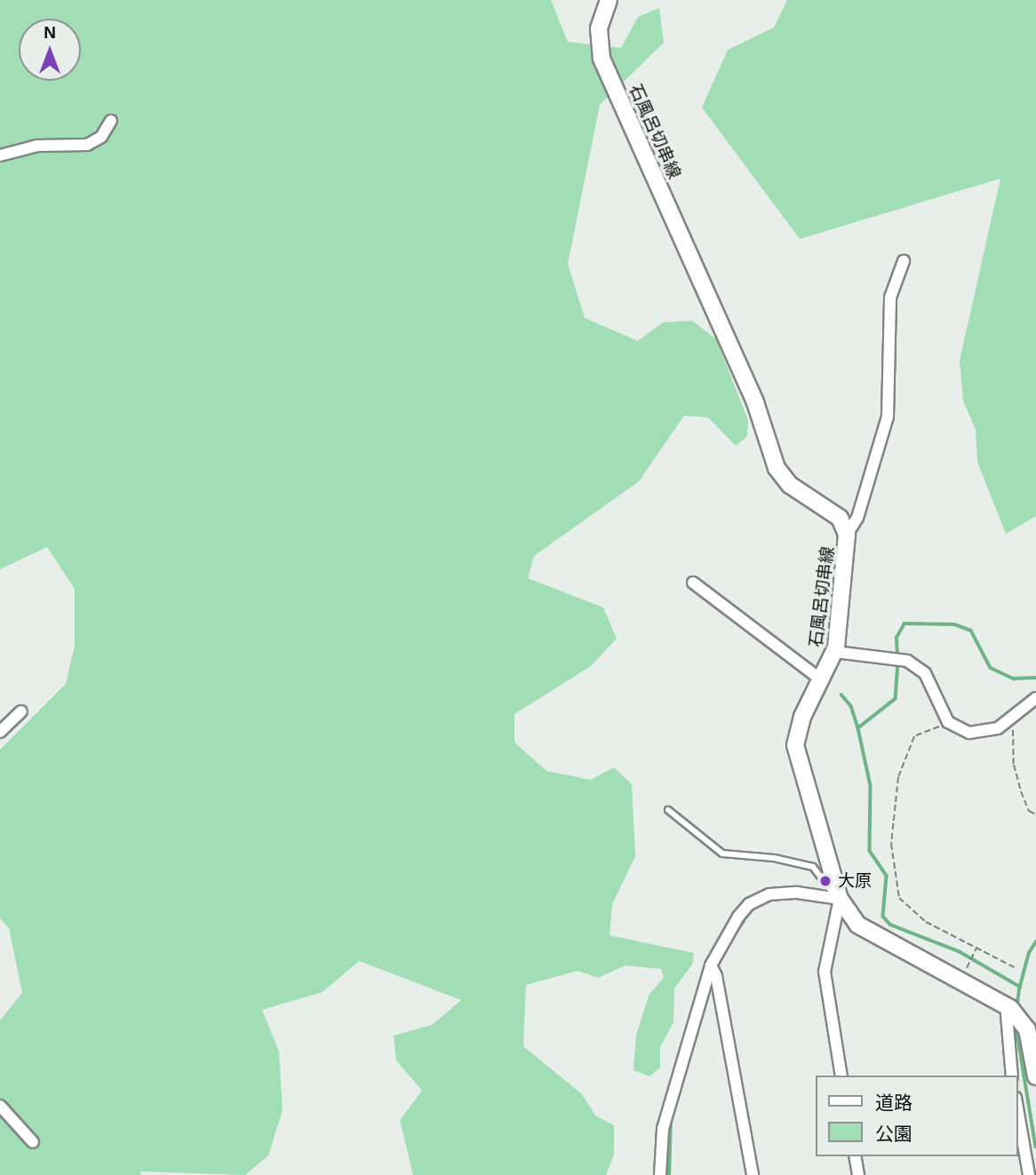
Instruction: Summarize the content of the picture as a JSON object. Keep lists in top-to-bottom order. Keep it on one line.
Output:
{"streets":{"main road":["石風呂切串線"]},"places":["大原"],"legend":["道路","公園"],"north":"top"}
